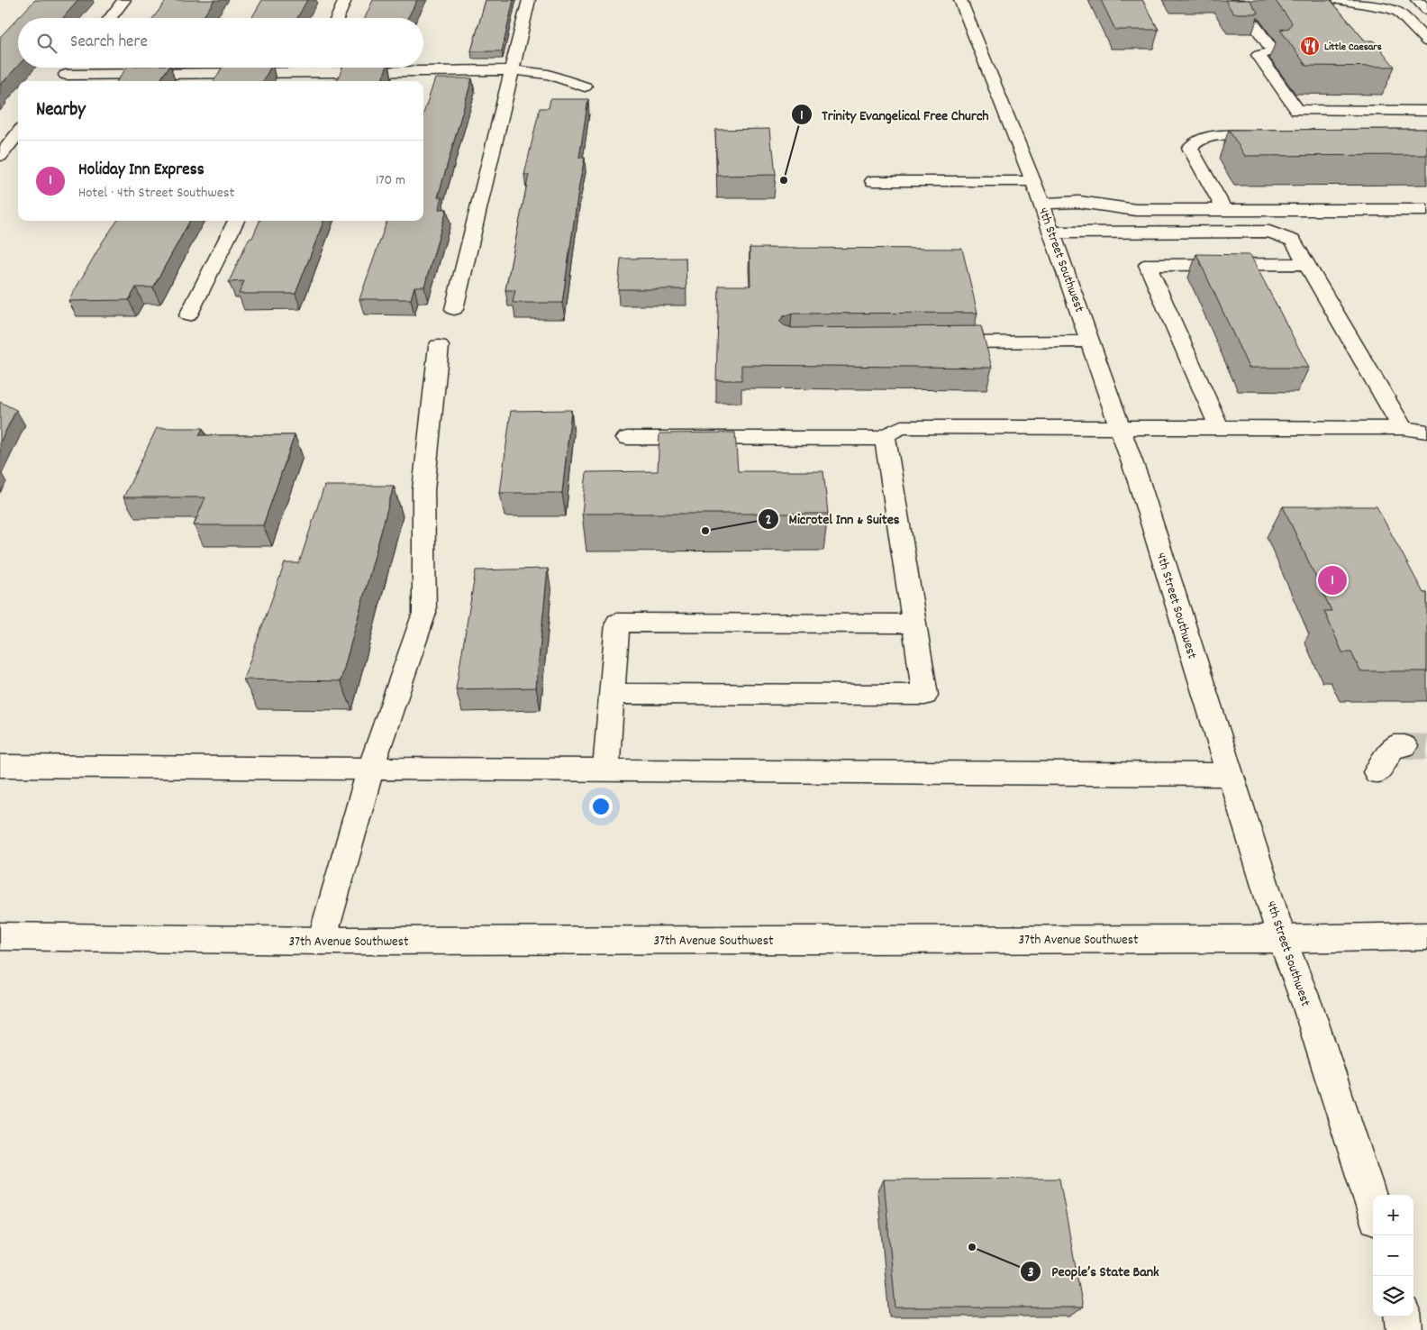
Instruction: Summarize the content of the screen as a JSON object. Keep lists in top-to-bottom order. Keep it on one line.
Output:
{"streets":{"street":["4th Street Southwest","37th Avenue Southwest"]},"crossings":[["4th Street Southwest","37th Avenue Southwest"]],"places":{"restaurant":["Little Caesars"],"other":["Trinity Evangelical Free Church","Microtel Inn & Suites","People’s State Bank"]},"page":{"search":"Search here","heading":"Nearby","list":[{"mark":"1","name":"Holiday Inn Express","note":"Hotel · 4th Street Southwest","value":"170 m"}],"pins":"1","map_buttons":["+","−"]}}
